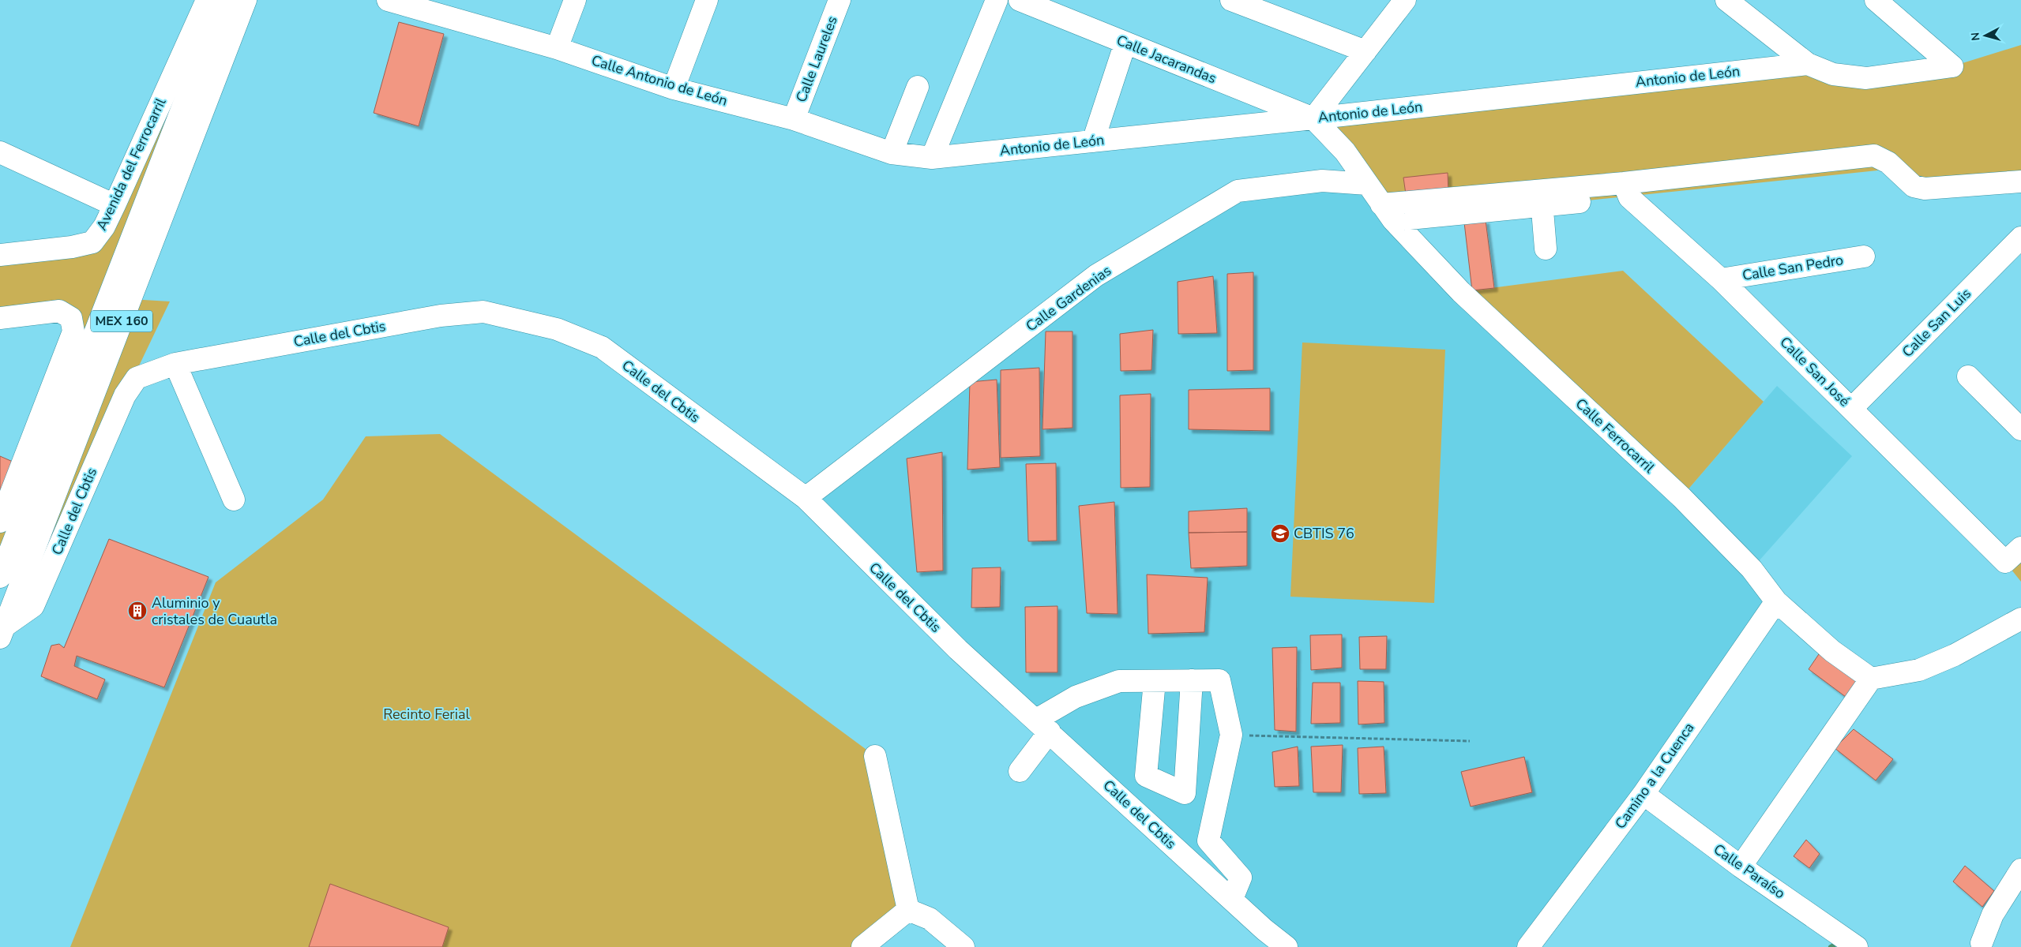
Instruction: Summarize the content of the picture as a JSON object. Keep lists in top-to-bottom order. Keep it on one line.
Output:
{"streets":{"street":["Calle Laureles","Calle Jacarandas","Antonio de León","Calle Antonio de León","Avenida del Ferrocarril","Calle San Pedro","Calle Gardenias","MEX 160","Calle San Luis","Calle del Cbtis","Calle San José","Calle Ferrocarril","Camino a la Cuenca","Calle Paraíso"]},"crossings":[["Calle Laureles","Calle Antonio de León"],["Calle Jacarandas","Antonio de León"],["Calle Jacarandas","Calle Ferrocarril"],["Antonio de León","Calle Antonio de León"],["Antonio de León","Calle Ferrocarril"],["Calle San Pedro","Calle San José"],["Calle Gardenias","Calle del Cbtis"],["Calle Gardenias","Calle Ferrocarril"],["MEX 160","Calle del Cbtis"],["Calle San Luis","Calle San José"],["Calle Ferrocarril","Camino a la Cuenca"],["Camino a la Cuenca","Calle Paraíso"]],"parks":["Recinto Ferial"],"places":{"school or university":["CBTIS 76"],"building":["Aluminio y cristales de Cuautla"]},"north":"left"}
